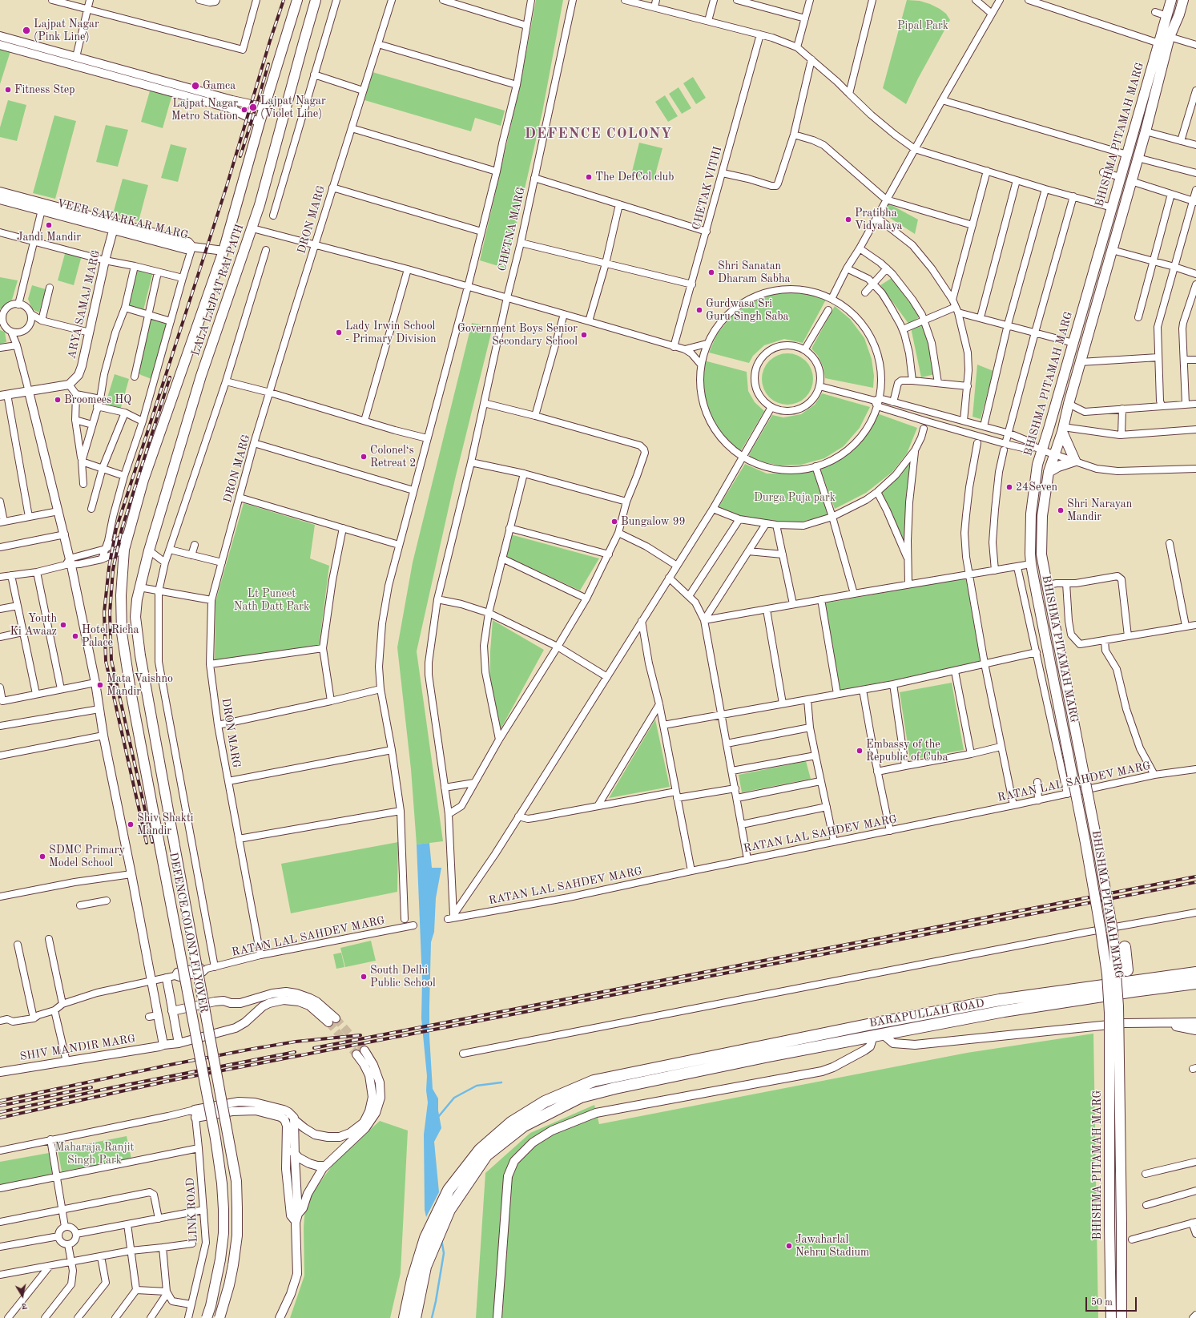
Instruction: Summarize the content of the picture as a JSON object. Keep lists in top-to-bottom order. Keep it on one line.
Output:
{"streets":{"highway":["BARAPULLAH ROAD"],"main road":["BHISHMA PITAMAH MARG","LALA LAJPAT RAI PATH","DEFENCE COLONY FLYOVER"],"street":["CHETAK VITHI","VEER SAVARKAR MARG","DRON MARG","CHETNA MARG","ARYA SAMAJ MARG","RATAN LAL SAHDEV MARG","SHIV MANDIR MARG","LINK ROAD"]},"crossings":[["VEER SAVARKAR MARG","ARYA SAMAJ MARG"],["DRON MARG","RATAN LAL SAHDEV MARG"],["CHETNA MARG","RATAN LAL SAHDEV MARG"],["LALA LAJPAT RAI PATH","DEFENCE COLONY FLYOVER"]],"districts":["DEFENCE COLONY"],"parks":["Pipal Park","Durga Puja park","Lt Puneet Nath Datt Park","Maharaja Ranjit Singh Park"],"places":["Lajpat Nagar (Pink Line)","Gamca","Fitness Step","Lajpat Nagar (Violet Line)","Lajpat Nagar Metro Station","The DefCol club","Pratibha Vidyalaya","Jandi Mandir","Shri Sanatan Dharam Sabha","Gurdwasa Sri Guru Singh Saba","Lady Irwin School - Primary Division","Government Boys Senior Secondary School","Broomees HQ","Colonel‘s Retreat 2","24Seven","Shri Narayan Mandir","Bungalow 99","Youth Ki Awaaz","Hotel Richa Palace","Mata Vaishno Mandir","Embassy of the Republic of Cuba","Shiv Shakti Mandir","SDMC Primary Model School","South Delhi Public School","Jawaharlal Nehru Stadium"],"scale_bar":"50 m","north":"bottom"}
